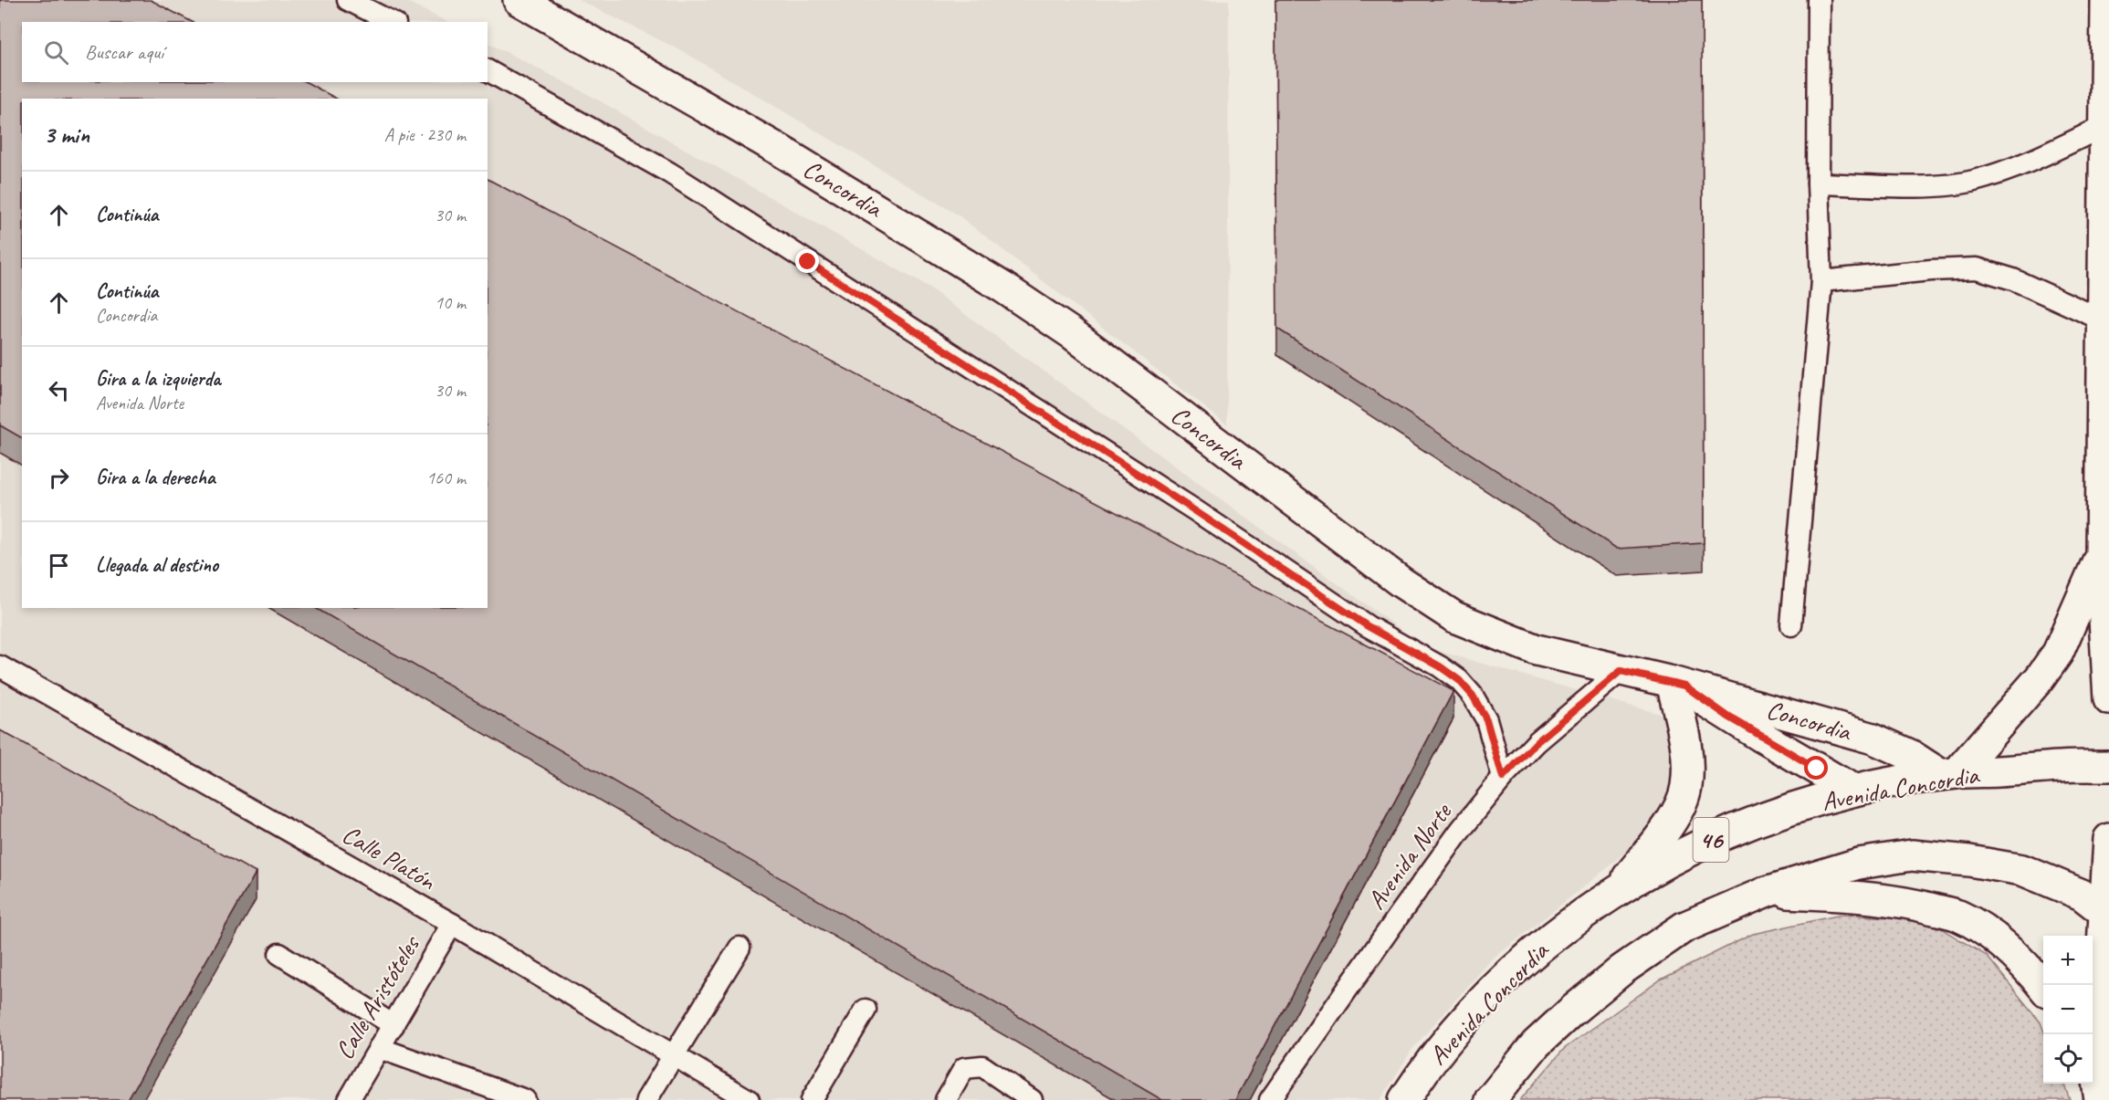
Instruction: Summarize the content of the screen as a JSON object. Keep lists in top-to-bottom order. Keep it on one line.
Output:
{"streets":{"main road":["Concordia","Avenida Concordia","46"],"lane":["Avenida Norte","Calle Platón","Calle Aristóteles"]},"crossings":[["Concordia","Avenida Concordia"],["Concordia","Avenida Norte"],["Calle Platón","Calle Aristóteles"]],"page":{"search":"Buscar aquí","heading":["3 min","A pie · 230 m"],"list":[["Continúa","30 m"],["Continúa","Concordia","10 m"],["Gira a la izquierda","Avenida Norte","30 m"],["Gira a la derecha","160 m"],"Llegada al destino"],"map_buttons":["+","−"]}}
